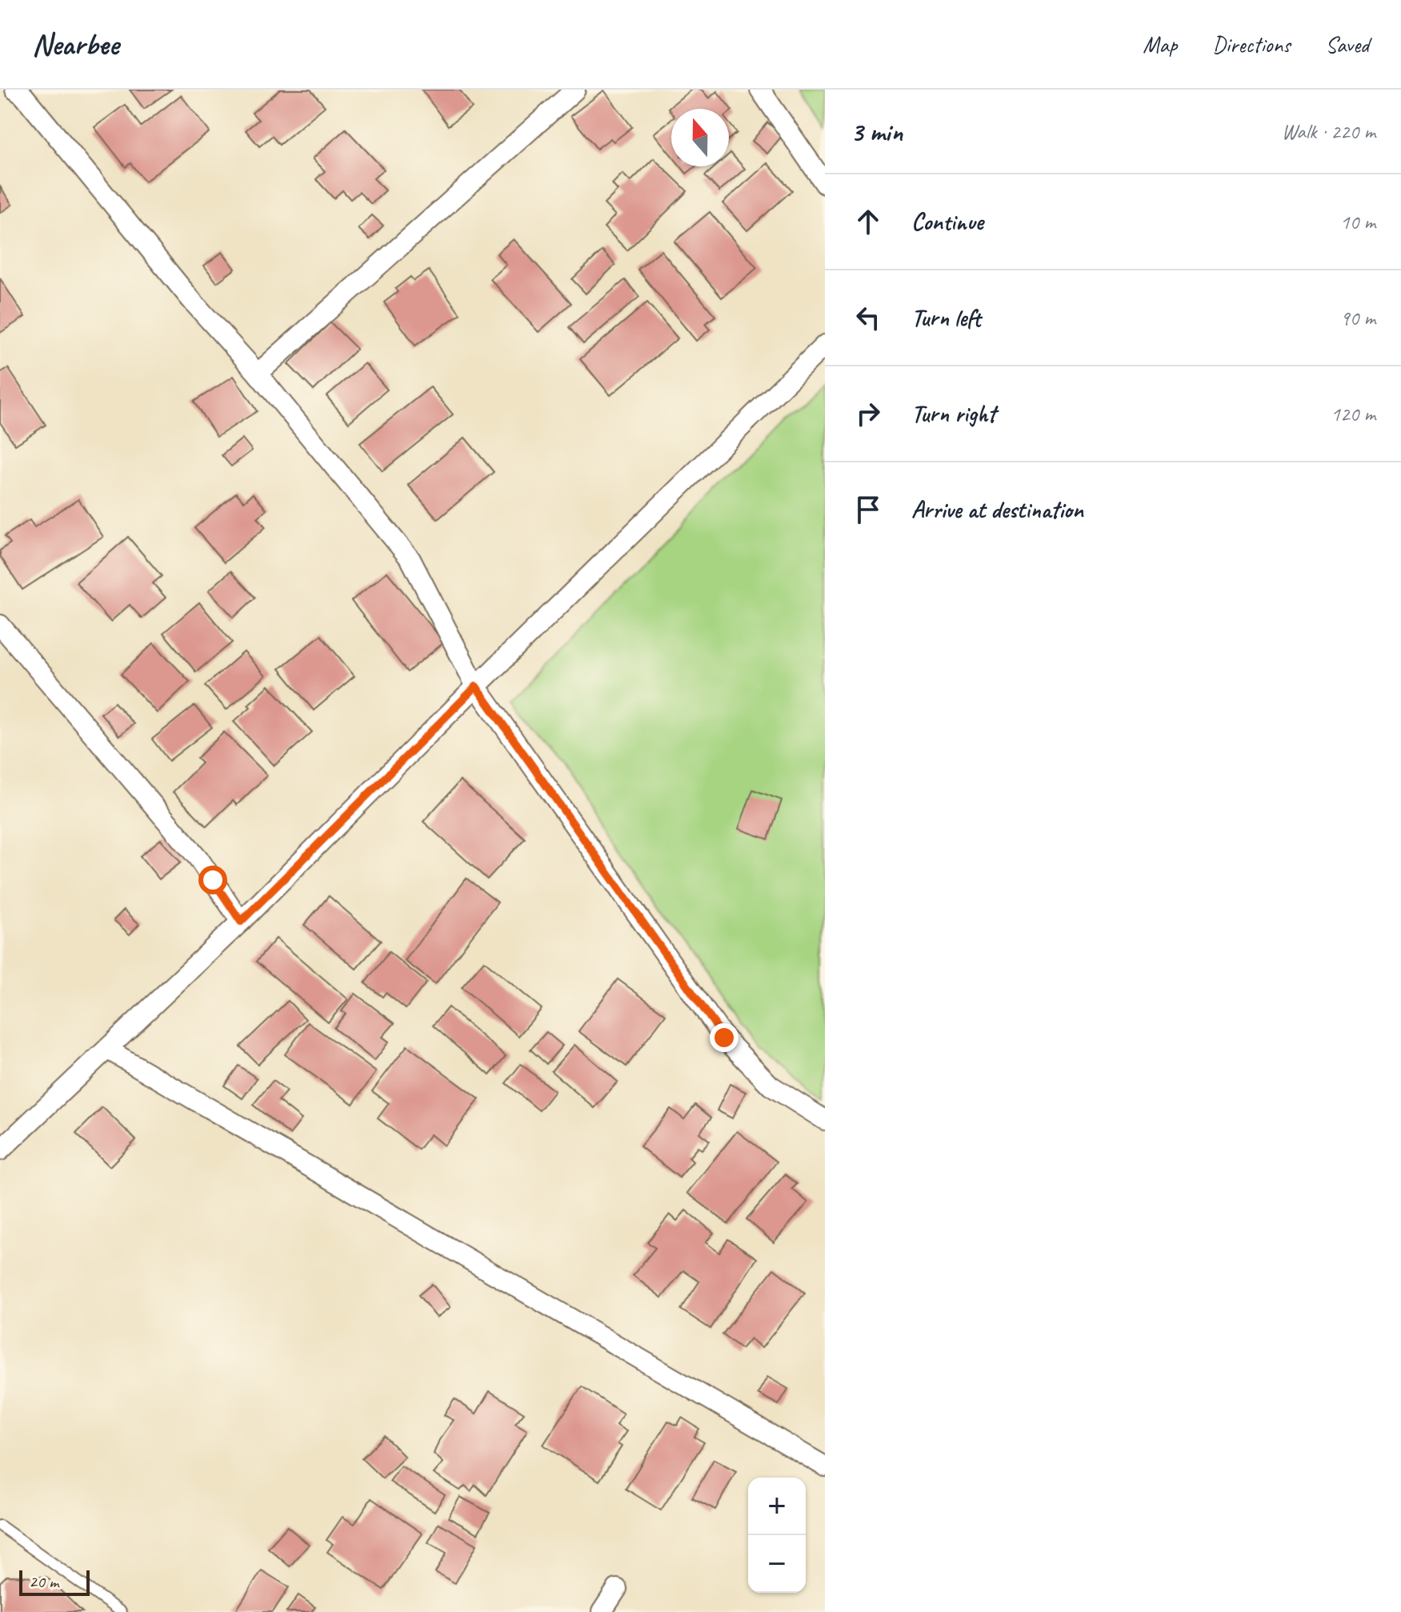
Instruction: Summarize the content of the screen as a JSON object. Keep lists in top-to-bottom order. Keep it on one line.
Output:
{"scale_bar":"20 m","north":"top","page":{"header":"Nearbee","nav":["Map","Directions","Saved"],"heading":["3 min","Walk · 220 m"],"list":[["Continue","10 m"],["Turn left","90 m"],["Turn right","120 m"],"Arrive at destination"],"map_buttons":["+","−"],"scale":"20 m"}}
